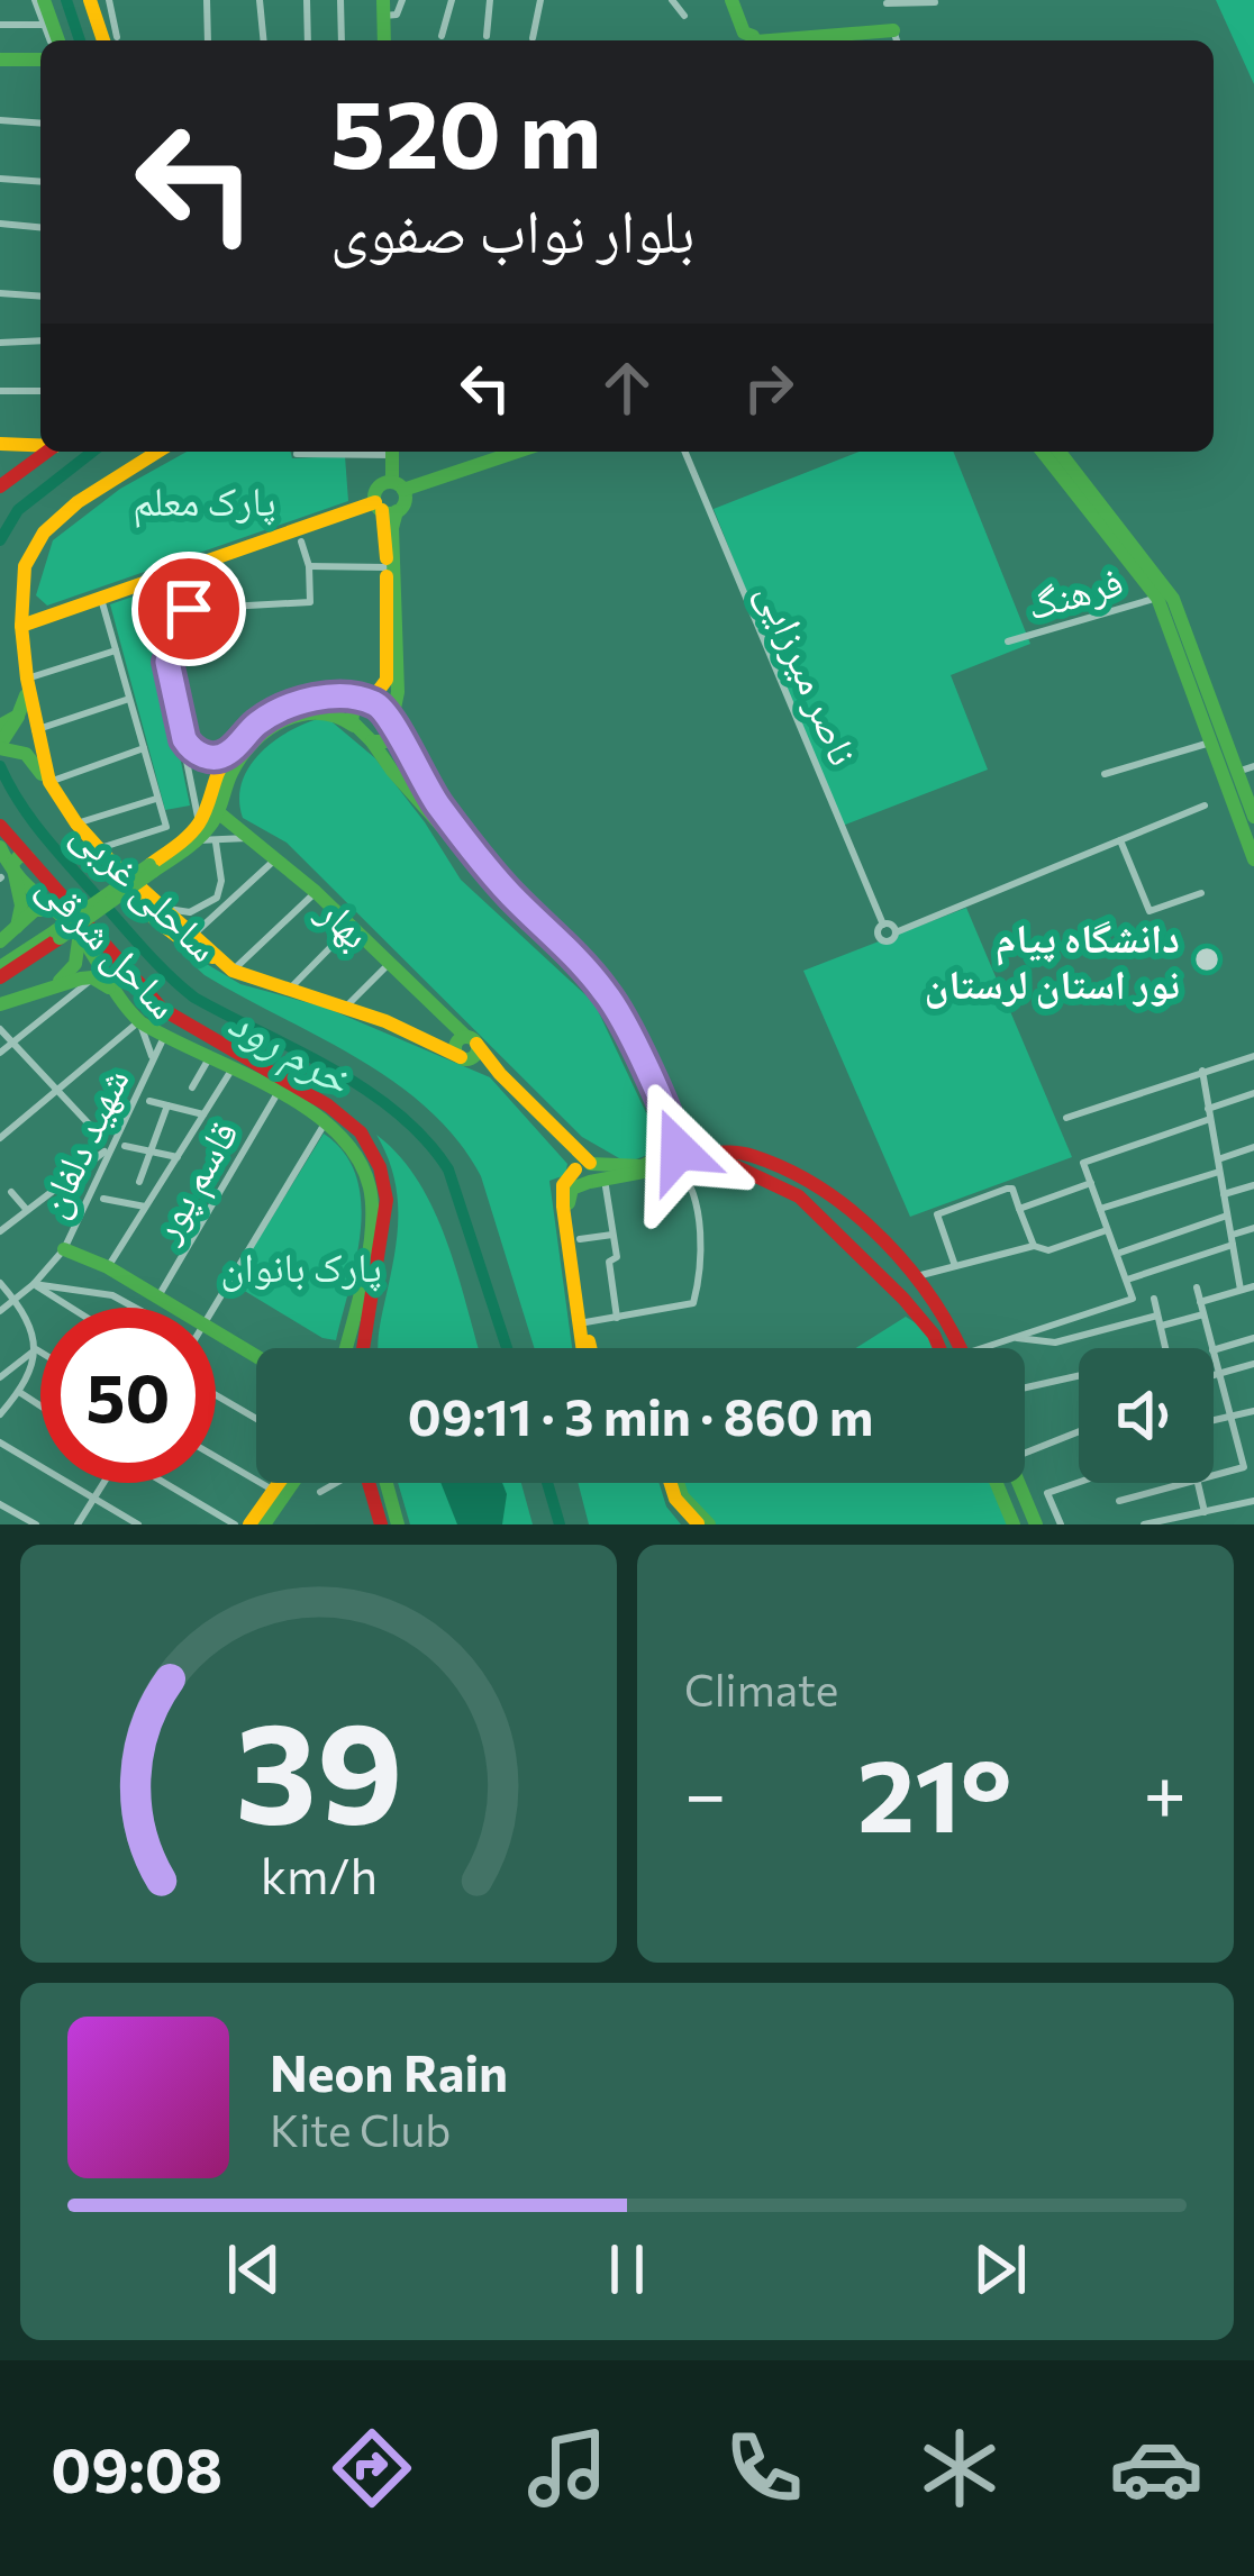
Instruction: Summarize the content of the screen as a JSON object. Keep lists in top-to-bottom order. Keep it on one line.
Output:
{"streets":{"main road":["ساحلی غربی","بهار","ساحل شرقی"],"street":["فرهنگ","ناصر میرزایی","شهید دلفان","قاسم پور"]},"crossings":[["ساحلی غربی","بهار"]],"water":["خرم رود"],"parks":["پارک معلم","پارک بانوان"],"places":["دانشگاه پیام نور استان لرستان"],"page":{"turn":["520 m","بلوار نواب صفوی"],"limit":"50","trip":"09:11 · 3 min · 860 m","tile":"Climate","heat":["−","21°","+"],"song":["Neon Rain","Kite Club"],"tabs":"09:08","gauge":["39","km/h"]}}
